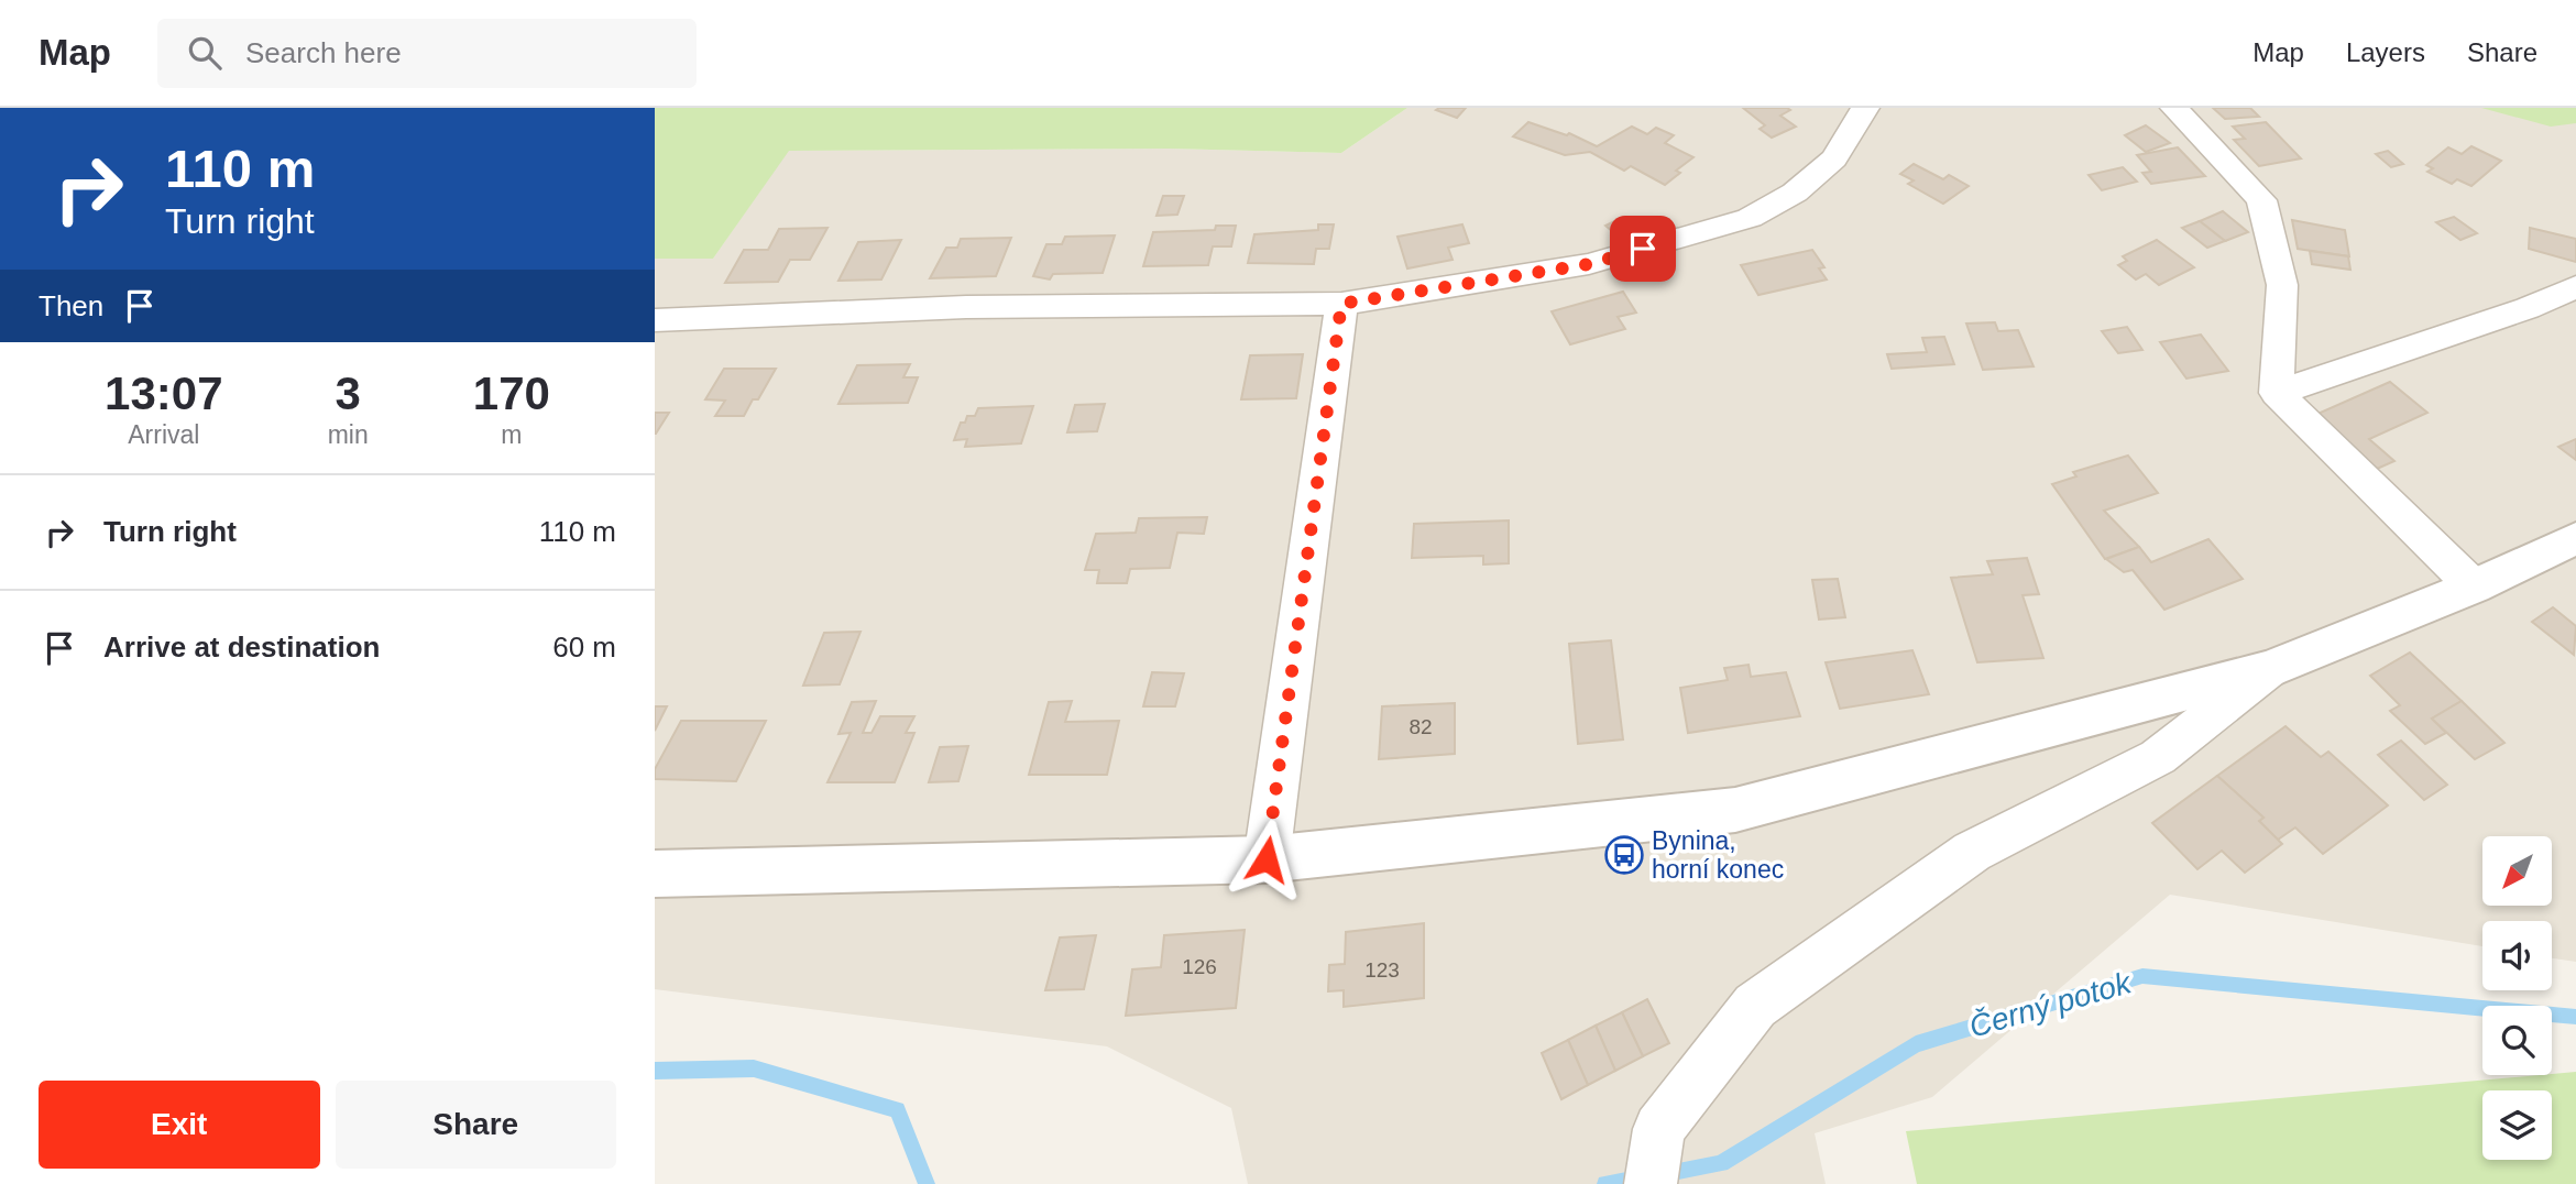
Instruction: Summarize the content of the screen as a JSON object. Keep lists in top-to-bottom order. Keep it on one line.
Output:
{"water":["Černý potok"],"places":{"bus stop":["Bynina, horní konec"]},"house_numbers":["82","126","123"],"north":"bottom left","page":{"header":"Map","search":"Search here","nav":["Map","Layers","Share"],"turn":["110 m","Turn right"],"then":"Then","eta":["13:07","Arrival","3","min","170","m"],"list":[{"name":"Turn right","value":"110 m"},{"name":"Arrive at destination","value":"60 m"}],"buttons":["Exit","Share"]}}
